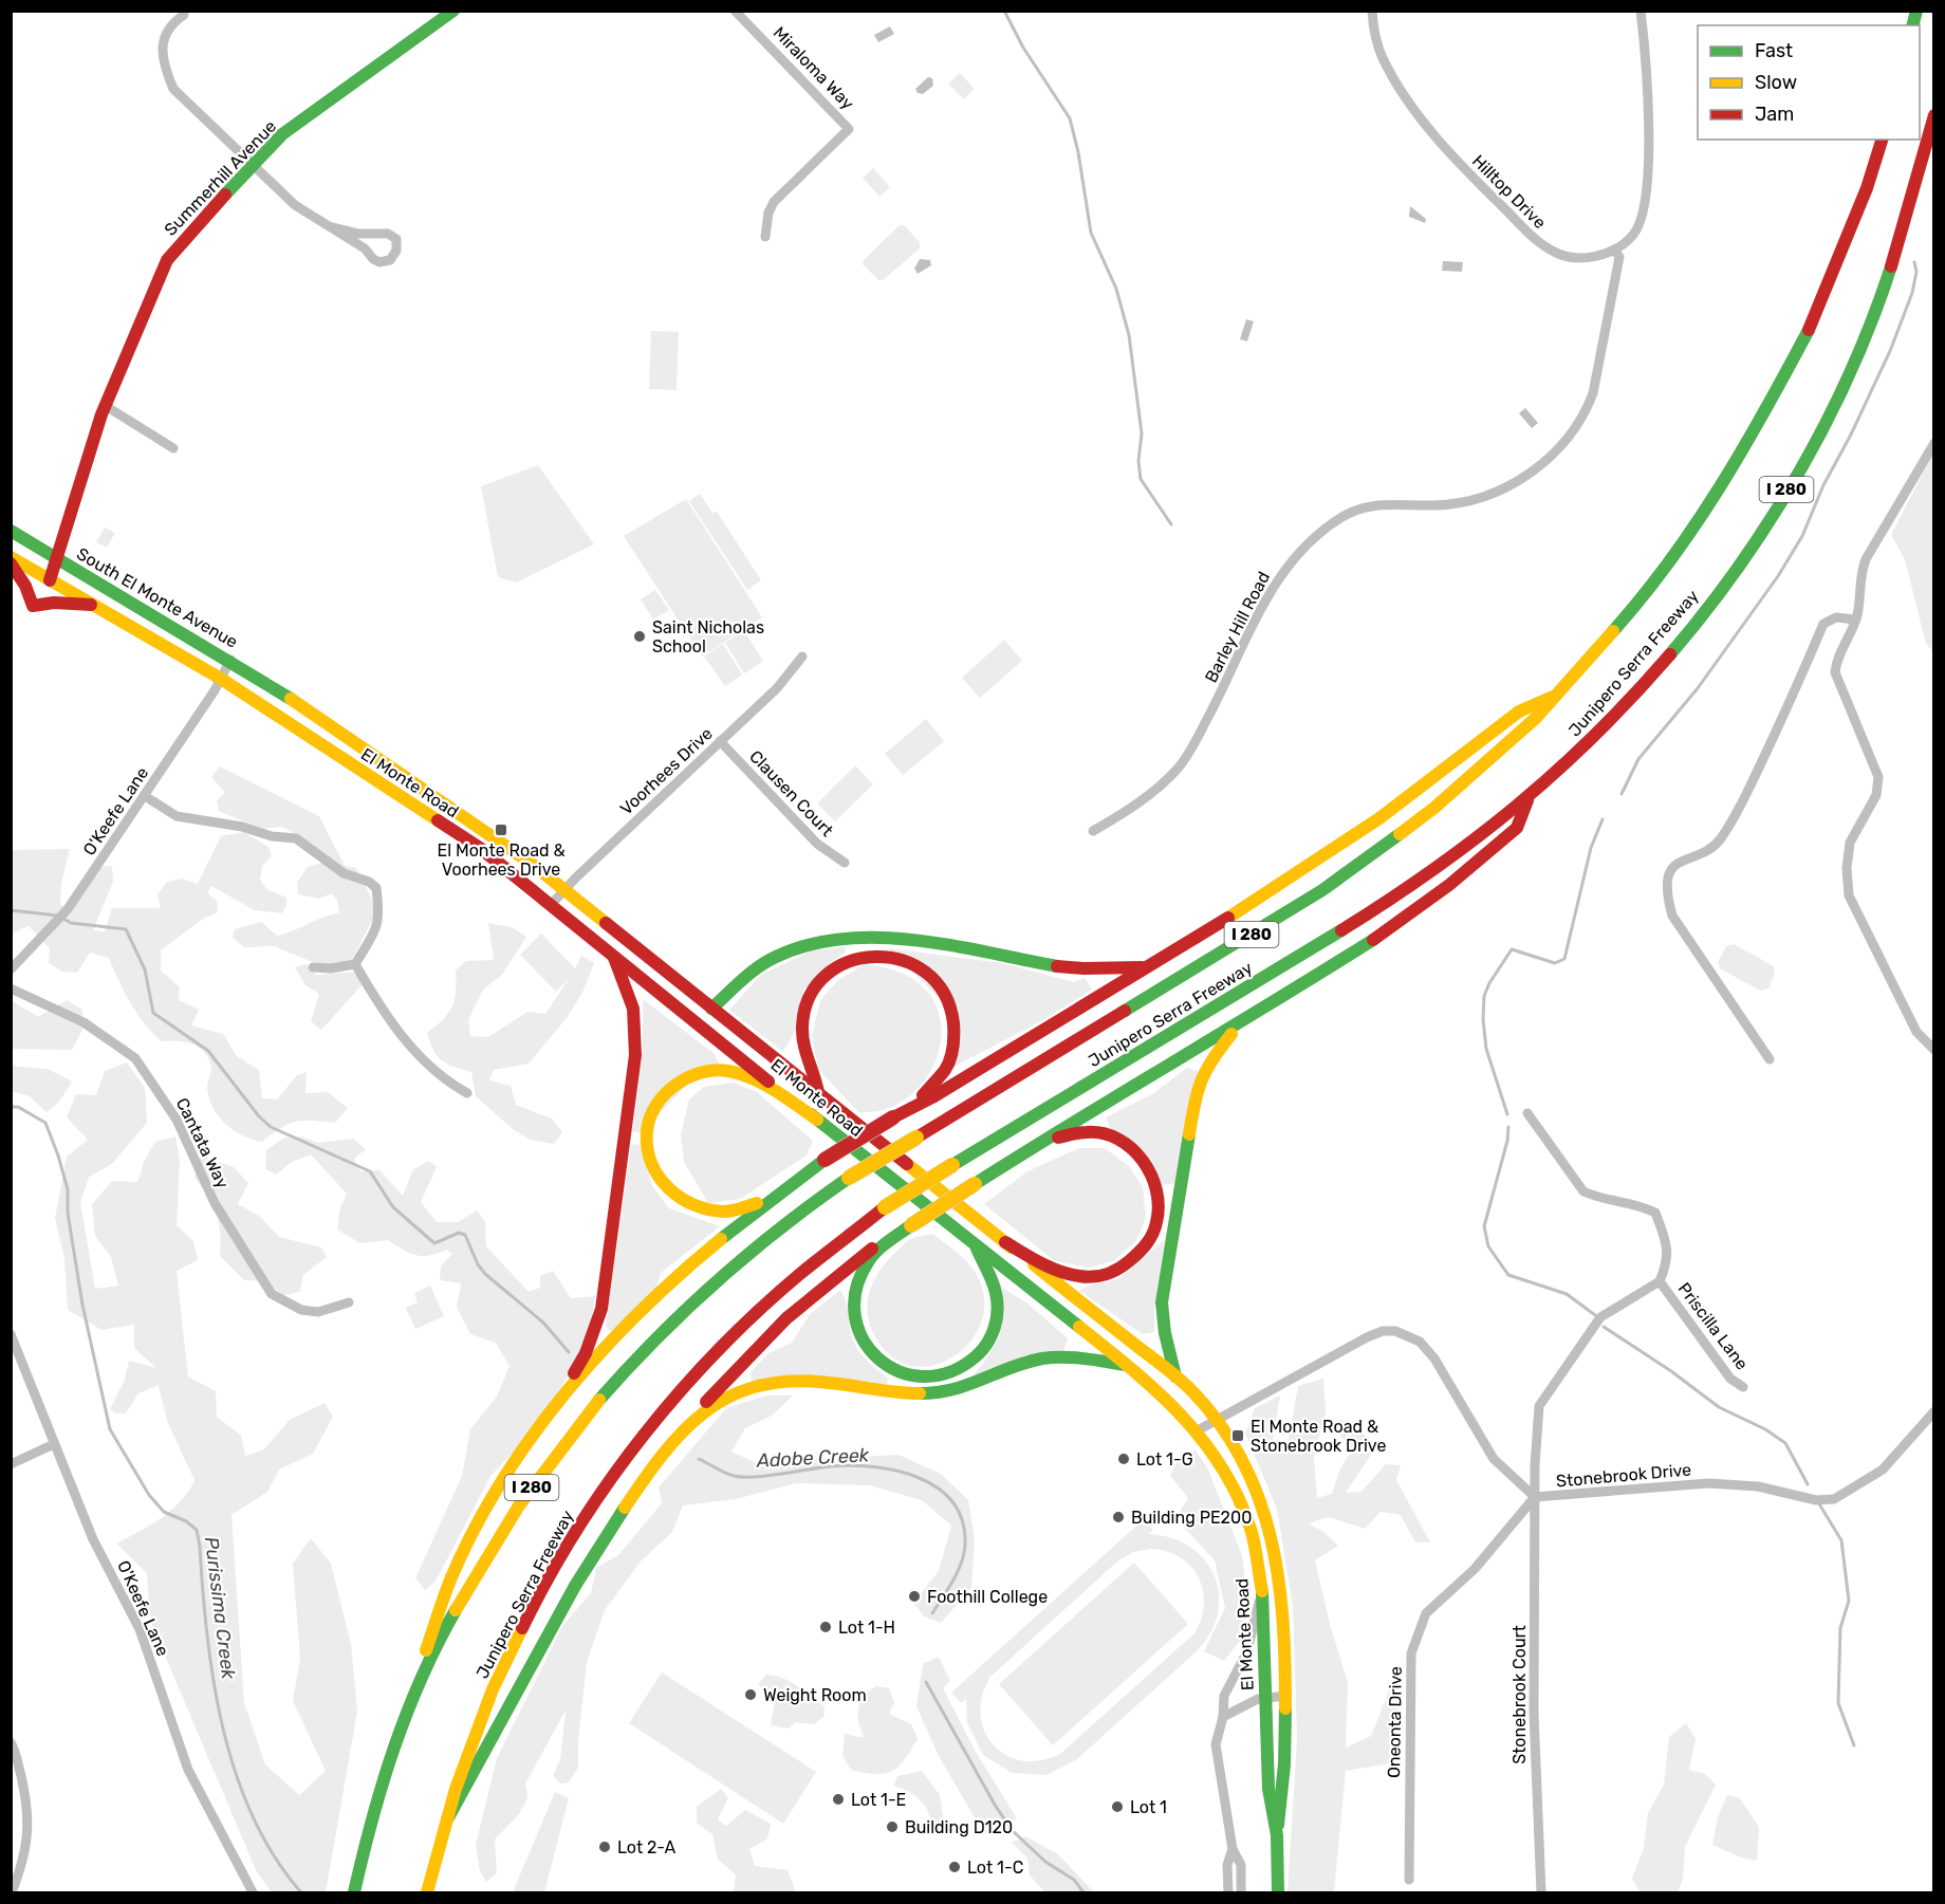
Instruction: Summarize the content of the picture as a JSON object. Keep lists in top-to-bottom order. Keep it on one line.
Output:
{"streets":{"main road":["Summerhill Avenue","I 280","South El Monte Avenue","Junipero Serra Freeway","El Monte Road"],"street":["Miraloma Way","Hilltop Drive","Barley Hill Road","Voorhees Drive","Clausen Court","O'Keefe Lane","Cantata Way","Priscilla Lane","Stonebrook Drive","Stonebrook Court","Oneonta Drive"]},"crossings":[["Summerhill Avenue","South El Monte Avenue"],["Summerhill Avenue","El Monte Road"],["Hilltop Drive","Barley Hill Road"],["South El Monte Avenue","El Monte Road"],["South El Monte Avenue","O'Keefe Lane"],["Voorhees Drive","El Monte Road"],["Voorhees Drive","Clausen Court"],["El Monte Road","O'Keefe Lane"],["El Monte Road","Stonebrook Drive"],["Priscilla Lane","Stonebrook Drive"],["Priscilla Lane","Stonebrook Court"],["Priscilla Lane","Oneonta Drive"],["Stonebrook Drive","Stonebrook Court"],["Stonebrook Drive","Oneonta Drive"],["Stonebrook Court","Oneonta Drive"]],"water":["Adobe Creek","Purissima Creek"],"places":{"other":["Saint Nicholas School","Lot 1-G","Building PE200","Foothill College","Lot 1-H","Weight Room","Lot 1-E","Lot 1","Building D120","Lot 2-A","Lot 1-C"],"transit":["El Monte Road & Voorhees Drive","El Monte Road & Stonebrook Drive"]},"legend":["Fast","Slow","Jam"]}
